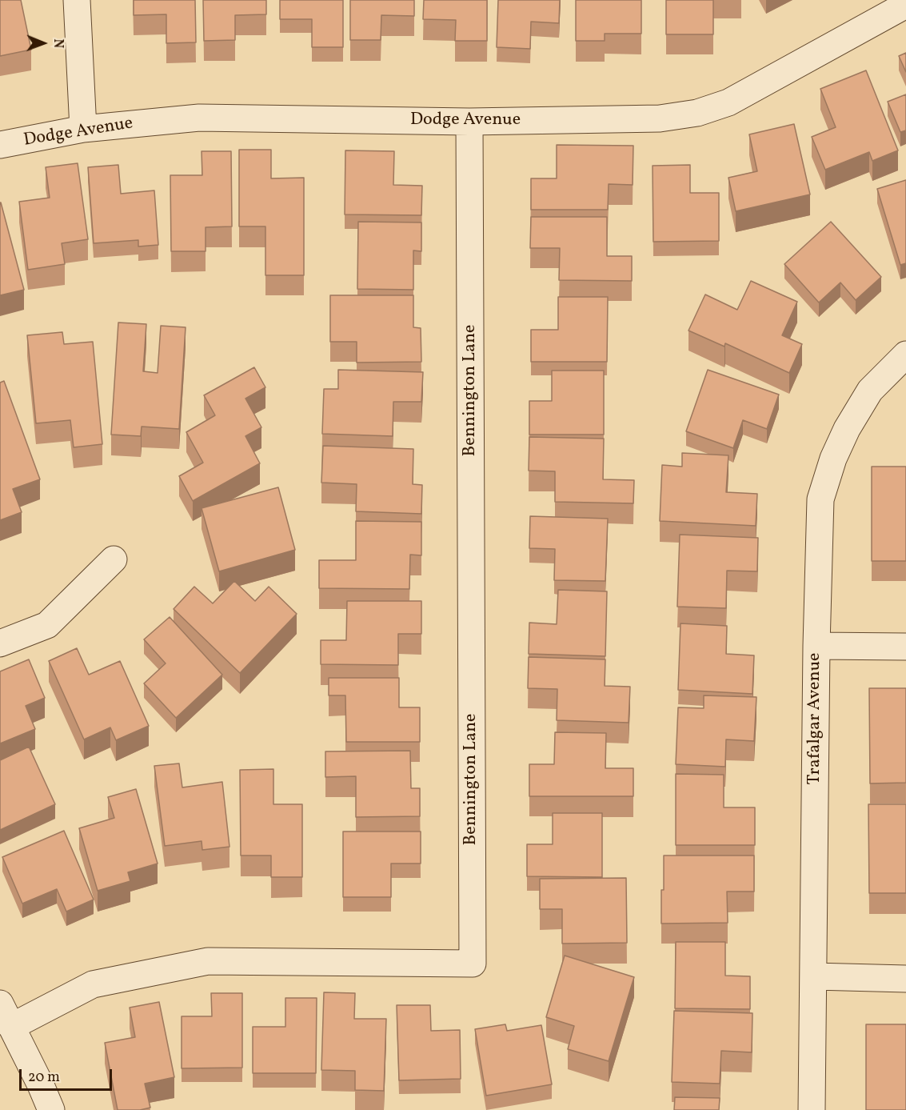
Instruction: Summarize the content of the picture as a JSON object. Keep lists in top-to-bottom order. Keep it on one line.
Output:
{"streets":{"street":["Dodge Avenue","Bennington Lane","Trafalgar Avenue"]},"crossings":[["Dodge Avenue","Bennington Lane"]],"scale_bar":"20 m","north":"right"}
